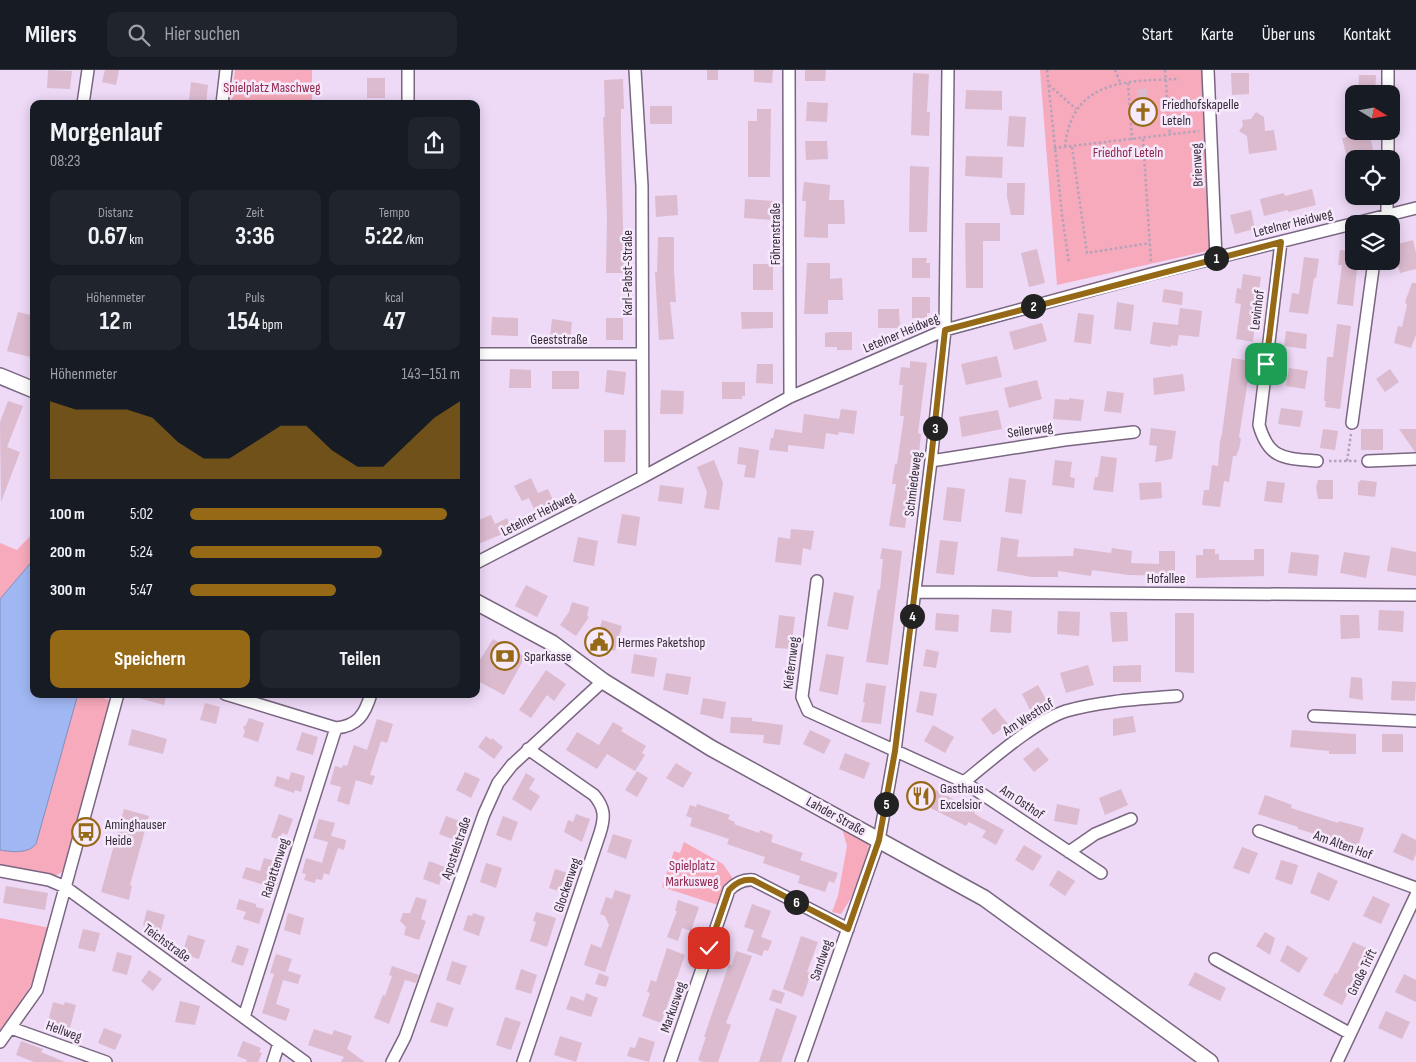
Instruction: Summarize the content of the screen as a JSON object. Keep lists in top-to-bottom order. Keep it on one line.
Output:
{"streets":{"street":["Brienweg","Letelner Heidweg","Föhrenstraße","Karl-Pabst-Straße","Levinhof","Geeststraße","Seilerweg","Schmiedeweg","Hofallee","Kiefernweg","Am Westhof","Am Osthof","Lahder Straße","Am Alten Hof","Apostelstraße","Rabattenweg","Glockenweg","Teichstraße","Sandweg","Große Trift","Markusweg","Hellweg"]},"crossings":[["Brienweg","Letelner Heidweg"],["Letelner Heidweg","Föhrenstraße"],["Letelner Heidweg","Karl-Pabst-Straße"],["Letelner Heidweg","Levinhof"],["Letelner Heidweg","Schmiedeweg"],["Karl-Pabst-Straße","Geeststraße"],["Seilerweg","Schmiedeweg"],["Schmiedeweg","Hofallee"],["Schmiedeweg","Kiefernweg"],["Schmiedeweg","Am Osthof"],["Schmiedeweg","Lahder Straße"],["Schmiedeweg","Sandweg"],["Kiefernweg","Am Osthof"],["Am Westhof","Am Osthof"],["Lahder Straße","Apostelstraße"],["Lahder Straße","Sandweg"],["Apostelstraße","Glockenweg"],["Rabattenweg","Teichstraße"],["Sandweg","Markusweg"]],"parks":["Spielplatz Maschweg","Friedhof Leteln","Spielplatz Markusweg"],"places":{"church":["Friedhofskapelle Leteln"],"public building":["Hermes Paketshop"],"bank":["Sparkasse"],"restaurant":["Gasthaus Excelsior"],"bus stop":["Aminghauser Heide"]},"north":"right","page":{"header":"Milers","search":"Hier suchen","nav":["Start","Karte","Über uns","Kontakt"],"heading":["Morgenlauf","08:23"],"stats":[["Distanz","0.67 km"],["Zeit","3:36"],["Tempo","5:22 /km"],["Höhenmeter","12 m"],["Puls","154 bpm"],["kcal","47"]],"pins":["1","2","3","4","5","6"],"chart":["Höhenmeter","143–151 m"],"list":[{"name":"100 m","note":"5:02"},{"name":"200 m","note":"5:24"},{"name":"300 m","note":"5:47"}],"buttons":["Speichern","Teilen"]}}
